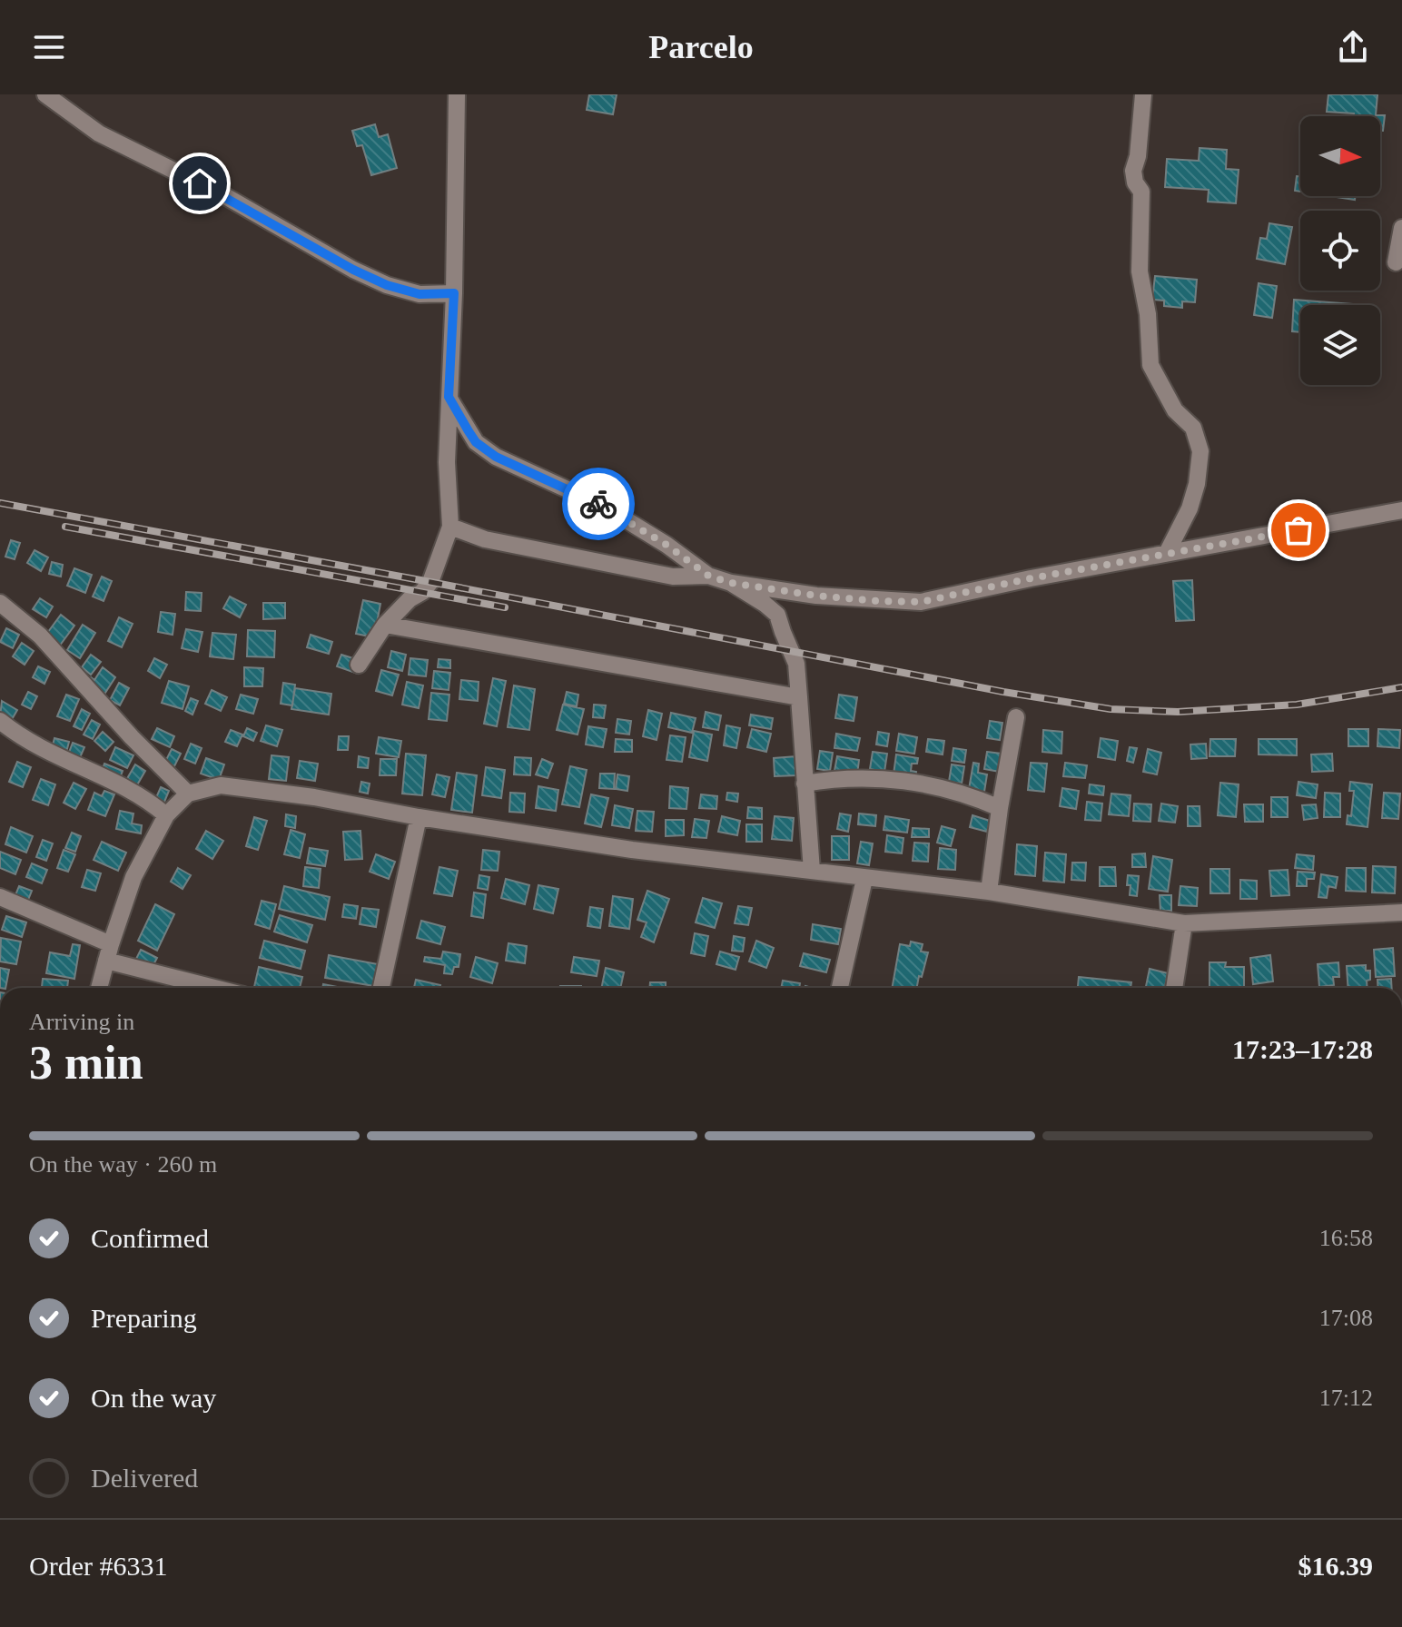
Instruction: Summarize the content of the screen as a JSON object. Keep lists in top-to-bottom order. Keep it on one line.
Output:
{"north":"right","page":{"header":"Parcelo","heading":["3 min","Arriving in","17:23–17:28"],"panel":["Order #6331","$16.39"],"bar":"On the way · 260 m","list":[["Confirmed","16:58"],["Preparing","17:08"],["On the way","17:12"],"Delivered"]}}
